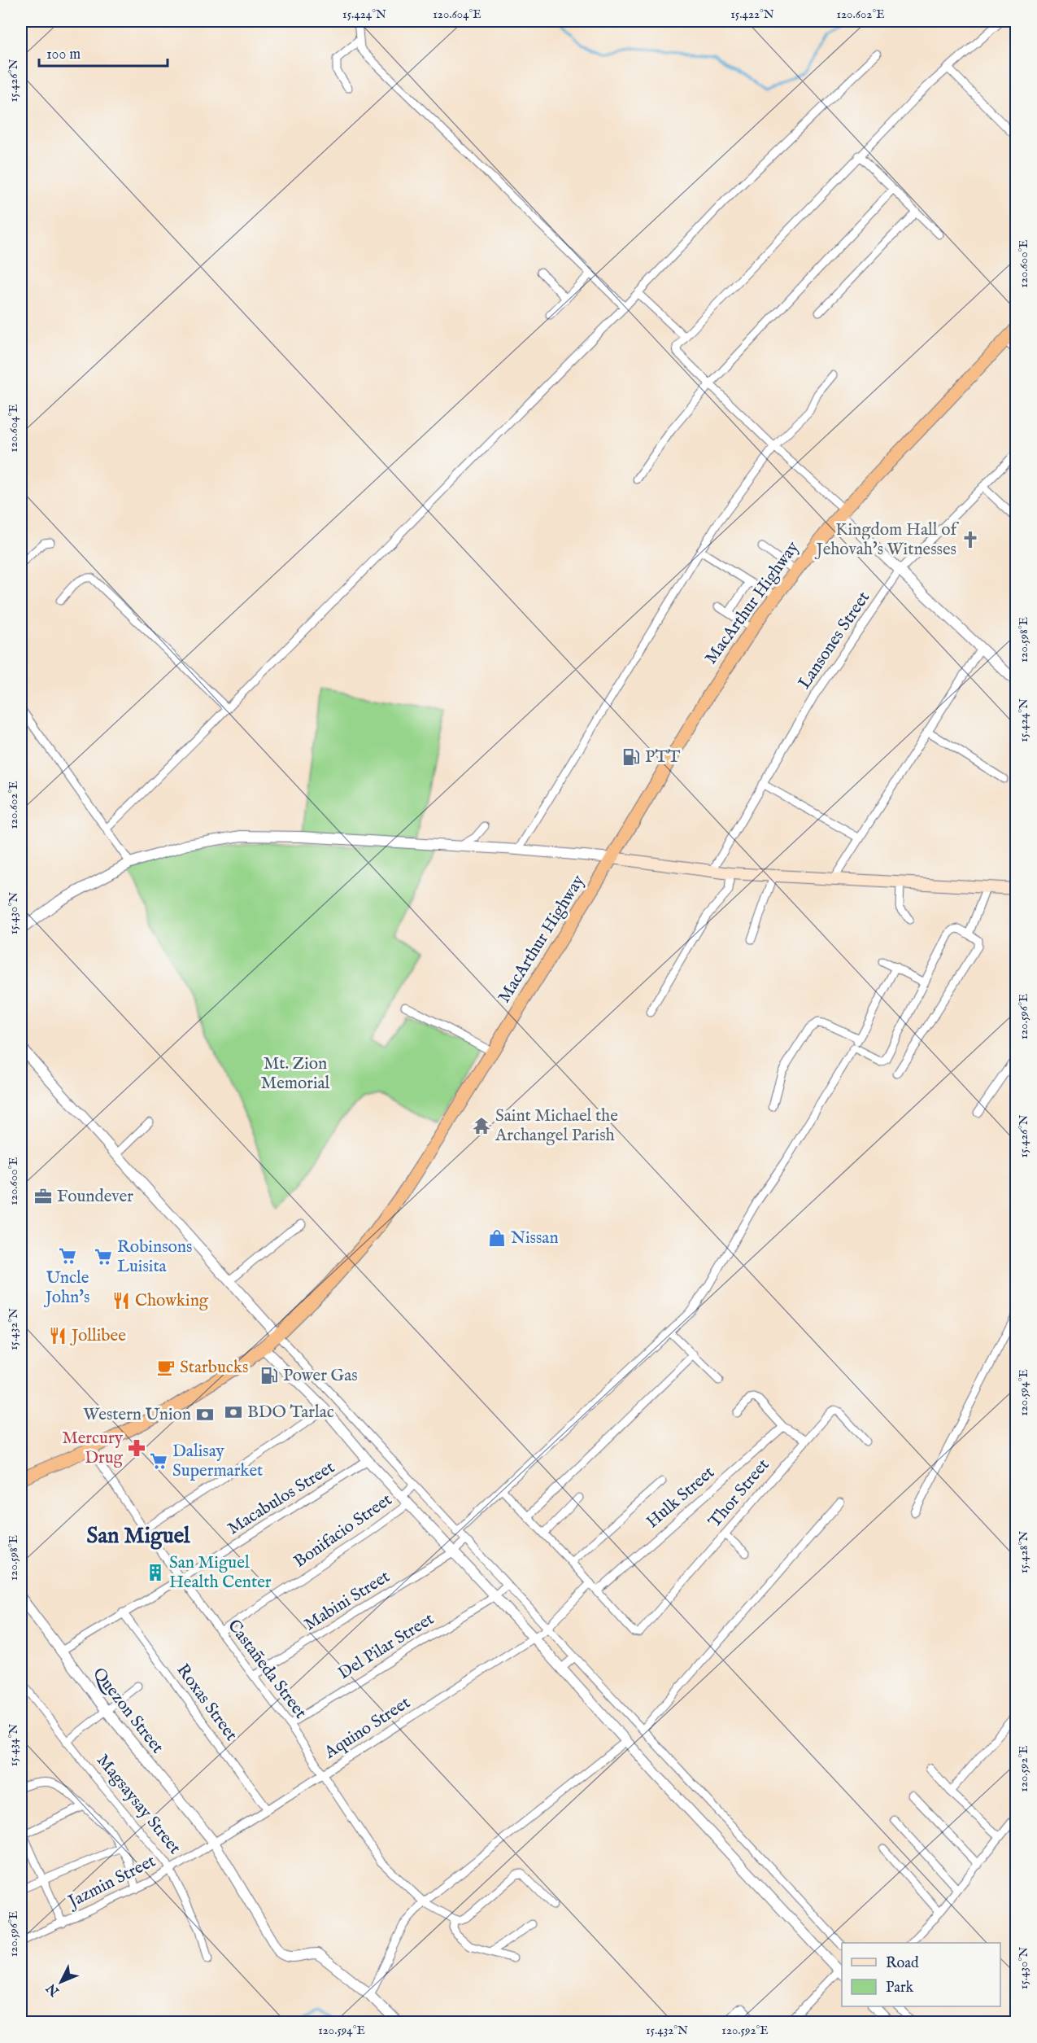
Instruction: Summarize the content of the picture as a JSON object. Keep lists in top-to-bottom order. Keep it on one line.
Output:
{"streets":{"highway":["MacArthur Highway"],"street":["Lansones Street","Thor Street","Hulk Street","Macabulos Street","Bonifacio Street","Mabini Street","Del Pilar Street","Castañeda Street","Roxas Street","Quezon Street","Aquino Street","Magsaysay Street","Jazmin Street"]},"crossings":[["MacArthur Highway","Castañeda Street"],["Thor Street","Hulk Street"],["Macabulos Street","Castañeda Street"],["Macabulos Street","Roxas Street"],["Macabulos Street","Quezon Street"],["Bonifacio Street","Castañeda Street"],["Mabini Street","Castañeda Street"],["Del Pilar Street","Castañeda Street"],["Castañeda Street","Aquino Street"],["Roxas Street","Aquino Street"],["Quezon Street","Aquino Street"],["Quezon Street","Jazmin Street"],["Aquino Street","Jazmin Street"],["Magsaysay Street","Jazmin Street"]],"districts":["San Miguel"],"parks":["Mt. Zion Memorial"],"places":{"church":["Kingdom Hall of Jehovah's Witnesses"],"fuel station":["PTT","Power Gas"],"temple":["Saint Michael the Archangel Parish"],"office":["Foundever"],"shop":["Nissan"],"supermarket":["Uncle John's","Robinsons Luisita","Dalisay Supermarket"],"restaurant":["Chowking","Jollibee"],"cafe":["Starbucks"],"bank":["BDO Tarlac","Western Union"],"pharmacy":["Mercury Drug"],"building":["San Miguel Health Center"]},"legend":["Road","Park"],"scale_bar":"100 m","north":"bottom left","coordinates":["15.424°N","120.604°E","15.422°N","120.602°E","15.426°N","120.600°E","120.598°E","15.430°N","120.596°E","15.432°N","120.594°E","15.428°N","15.434°N","120.592°E"]}
